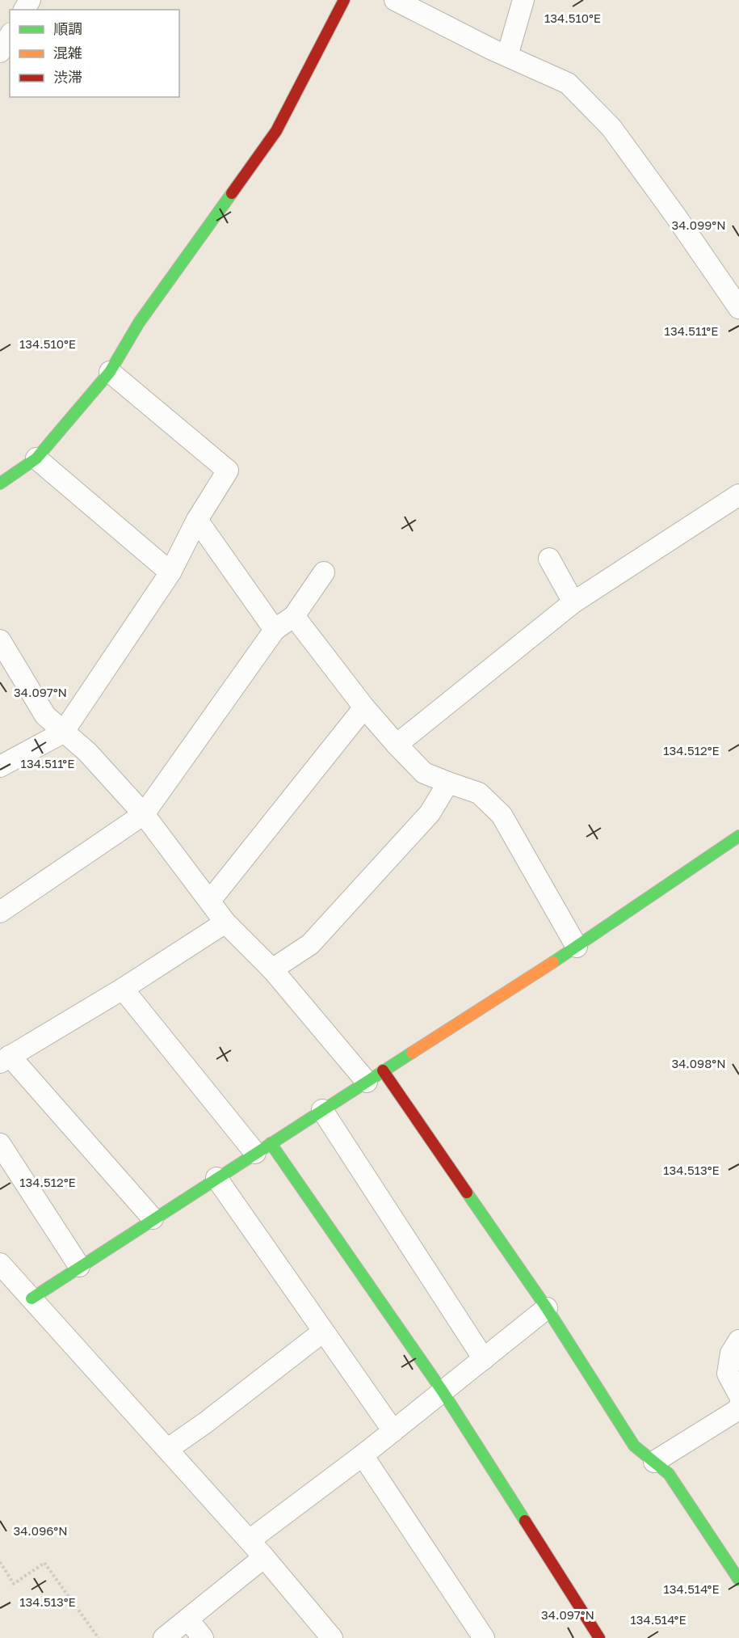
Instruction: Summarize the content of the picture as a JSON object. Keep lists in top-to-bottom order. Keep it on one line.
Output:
{"legend":["順調","混雑","渋滞"],"coordinates":["134.510°E","34.099°N","134.511°E","34.097°N","134.512°E","34.098°N","134.513°E","34.096°N","134.514°E"]}
